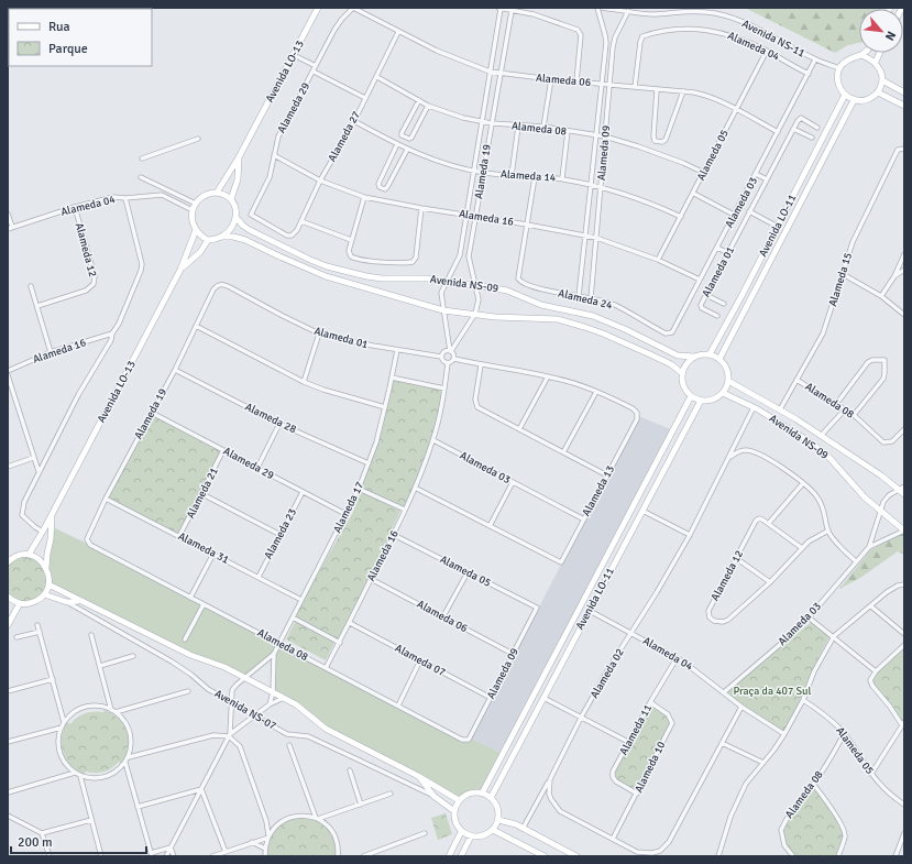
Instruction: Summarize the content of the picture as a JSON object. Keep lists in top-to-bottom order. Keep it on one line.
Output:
{"streets":{"street":["Avenida NS-11","Alameda 04","Avenida LO-13","Alameda 06","Alameda 29","Alameda 08","Alameda 27","Alameda 09","Alameda 05","Alameda 19","Alameda 14","Alameda 03","Alameda 16","Avenida LO-11","Alameda 12","Alameda 01","Alameda 15","Avenida NS-09","Alameda 24","Alameda 28","Alameda 13","Alameda 21","Alameda 17","Alameda 23","Alameda 31","Alameda 07","Alameda 02","Avenida NS-07","Alameda 11","Alameda 10"]},"crossings":[["Avenida NS-11","Alameda 09"],["Avenida NS-11","Alameda 03"],["Avenida NS-11","Avenida LO-11"],["Alameda 04","Alameda 06"],["Alameda 04","Alameda 05"],["Alameda 04","Alameda 03"],["Alameda 04","Avenida LO-11"],["Alameda 04","Alameda 12"],["Alameda 04","Alameda 02"],["Alameda 04","Alameda 11"],["Avenida LO-13","Avenida NS-09"],["Avenida LO-13","Avenida NS-07"],["Alameda 06","Alameda 29"],["Alameda 06","Alameda 27"],["Alameda 06","Alameda 09"],["Alameda 06","Alameda 05"],["Alameda 06","Alameda 19"],["Alameda 06","Alameda 03"],["Alameda 06","Alameda 16"],["Alameda 29","Alameda 27"],["Alameda 29","Alameda 19"],["Alameda 29","Alameda 16"],["Alameda 29","Alameda 21"],["Alameda 29","Alameda 17"],["Alameda 29","Alameda 23"],["Alameda 08","Alameda 27"],["Alameda 08","Alameda 09"],["Alameda 08","Alameda 05"],["Alameda 08","Alameda 19"],["Alameda 08","Alameda 16"],["Alameda 08","Alameda 15"],["Alameda 08","Alameda 17"],["Alameda 27","Alameda 14"],["Alameda 27","Alameda 16"],["Alameda 09","Alameda 05"],["Alameda 09","Alameda 14"],["Alameda 09","Alameda 16"],["Alameda 09","Alameda 24"],["Alameda 09","Alameda 07"],["Alameda 05","Alameda 14"],["Alameda 05","Alameda 16"],["Alameda 19","Alameda 14"],["Alameda 19","Alameda 16"],["Alameda 19","Alameda 01"],["Alameda 19","Avenida NS-09"],["Alameda 19","Alameda 28"],["Alameda 19","Alameda 31"],["Alameda 03","Alameda 16"],["Alameda 03","Alameda 24"],["Alameda 03","Alameda 13"],["Alameda 16","Alameda 01"],["Alameda 16","Alameda 24"],["Alameda 16","Alameda 07"],["Avenida LO-11","Avenida NS-09"],["Avenida LO-11","Avenida NS-07"],["Alameda 01","Alameda 17"],["Alameda 15","Avenida NS-09"],["Avenida NS-09","Alameda 02"],["Alameda 28","Alameda 17"],["Alameda 21","Alameda 31"],["Alameda 17","Alameda 31"],["Alameda 23","Alameda 31"],["Alameda 11","Alameda 10"]],"parks":["Praça da 407 Sul"],"legend":["Rua","Parque"],"scale_bar":"200 m","north":"bottom right"}
